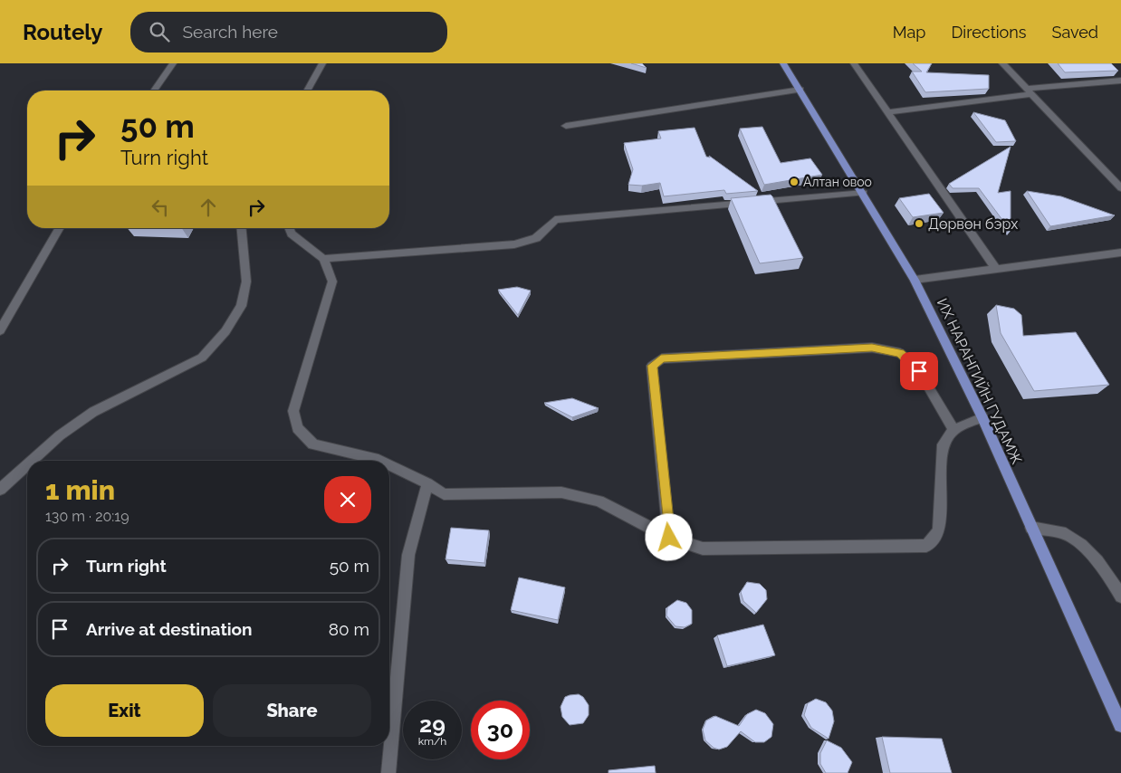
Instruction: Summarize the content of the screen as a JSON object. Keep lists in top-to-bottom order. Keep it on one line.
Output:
{"streets":{"main road":["ИХ НАРАНГИЙН ГУДАМЖ"]},"places":["Алтан овоо","Дөрвөн бэрх"],"page":{"header":"Routely","search":"Search here","nav":["Map","Directions","Saved"],"turn":["50 m","Turn right"],"heading":["1 min","130 m · 20:19"],"list":[{"name":"Turn right","value":"50 m"},{"name":"Arrive at destination","value":"80 m"}],"buttons":["Exit","Share"],"speed":"29 km/h","limit":"30"}}
